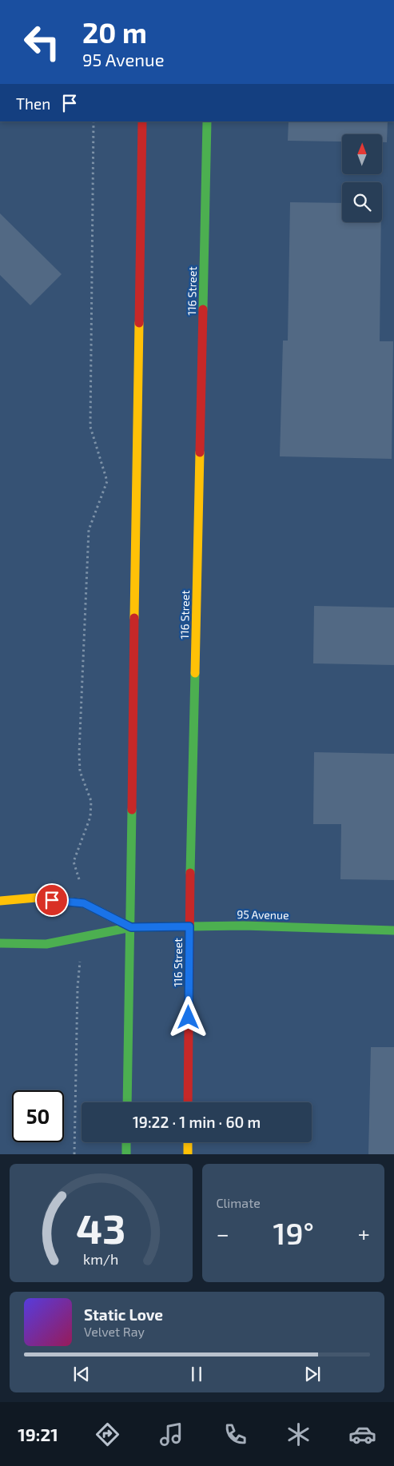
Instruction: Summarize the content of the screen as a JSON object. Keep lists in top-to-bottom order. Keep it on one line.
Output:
{"streets":{"main road":["116 Street","95 Avenue"]},"crossings":[["116 Street","95 Avenue"]],"north":"top","page":{"turn":["20 m","95 Avenue"],"then":"Then","limit":"50","trip":"19:22 · 1 min · 60 m","tile":"Climate","heat":["−","19°","+"],"song":["Static Love","Velvet Ray"],"tabs":"19:21","gauge":["43","km/h"]}}
